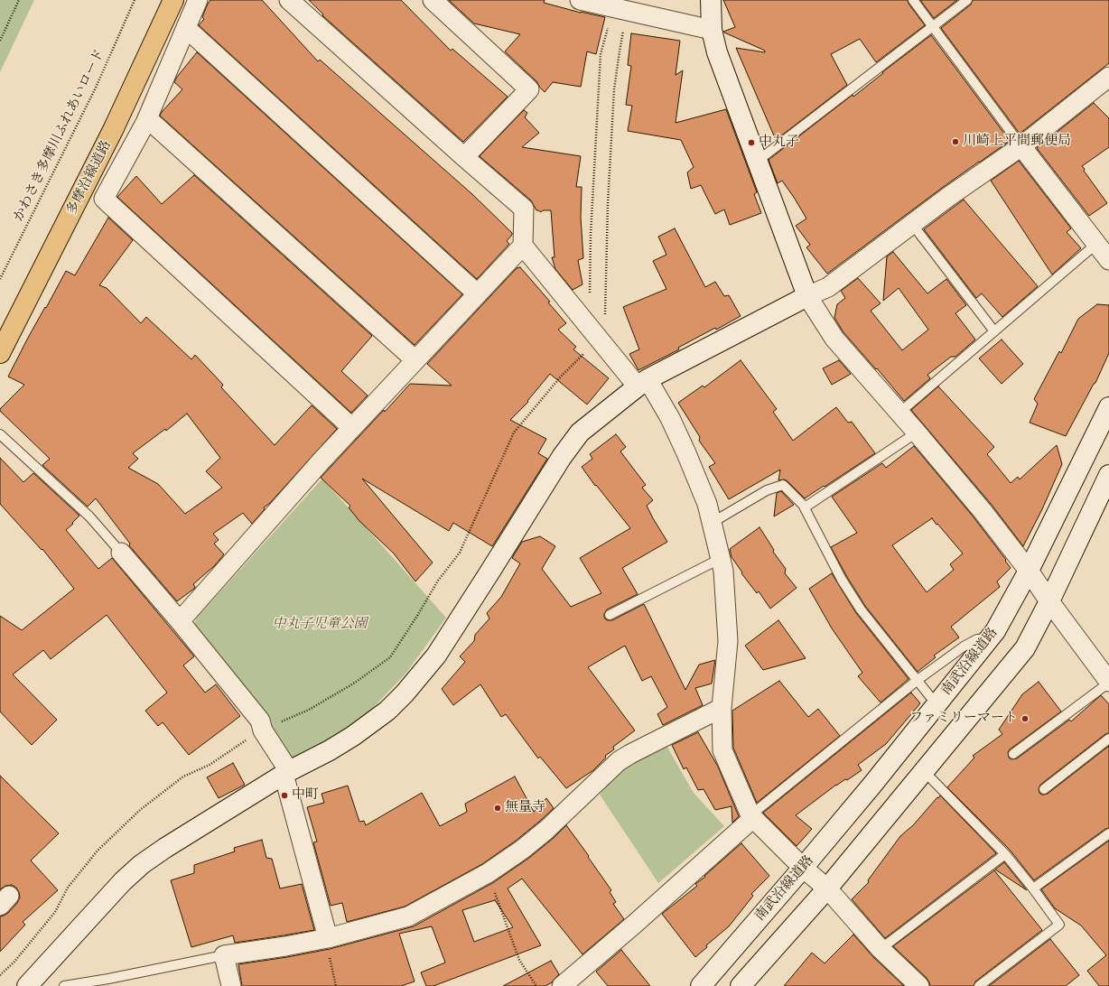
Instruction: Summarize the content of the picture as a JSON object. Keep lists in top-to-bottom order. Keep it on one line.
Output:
{"streets":{"main road":["多摩沿線道路"],"street":["南武沿線道路"],"path":["かわさき多摩川ふれあいロード"]},"parks":["中丸子児童公園"],"places":["川崎上平間郵便局","中丸子","ファミリーマート","中町","無量寺"]}
